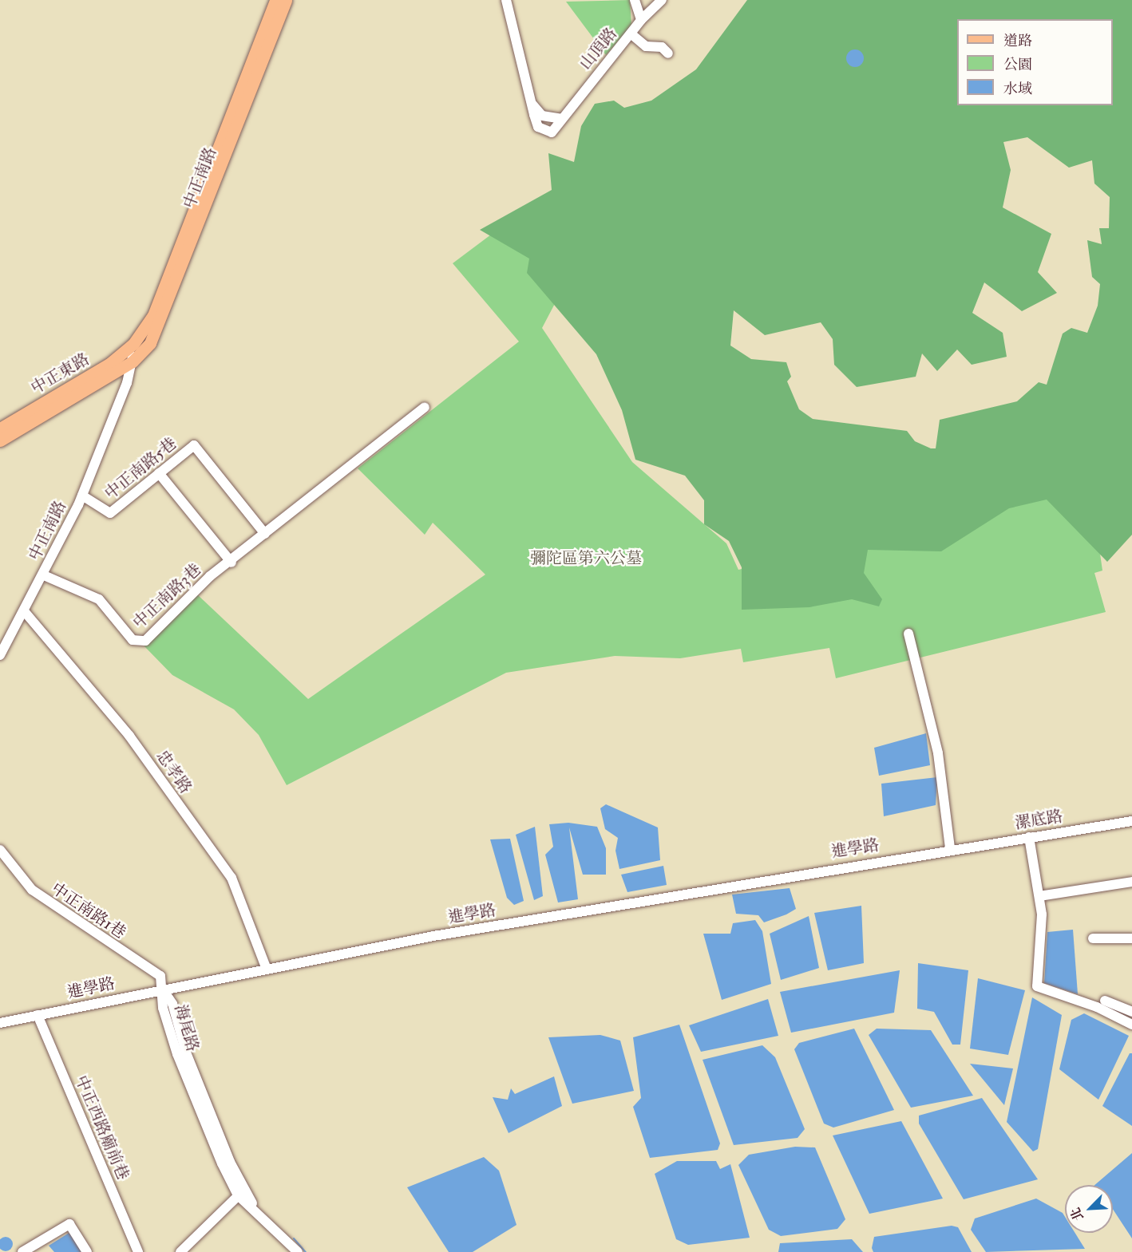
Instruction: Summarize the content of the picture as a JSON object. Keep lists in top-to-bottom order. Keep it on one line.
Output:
{"streets":{"main road":["中正南路","中正東路"],"street":["山頂路","中正南路5巷","中正南路3巷","忠孝路","漯底路","進學路","中正南路1巷","海尾路","中正西路廟前巷"]},"crossings":[["中正南路","中正東路"],["中正南路","中正南路5巷"],["中正南路","中正南路3巷"],["中正南路","忠孝路"],["中正南路5巷","中正南路3巷"],["忠孝路","進學路"],["漯底路","進學路"],["進學路","中正南路1巷"],["進學路","海尾路"],["進學路","中正西路廟前巷"],["中正南路1巷","海尾路"]],"parks":["彌陀區第六公墓"],"legend":["道路","公園","水域"],"north":"bottom left"}
